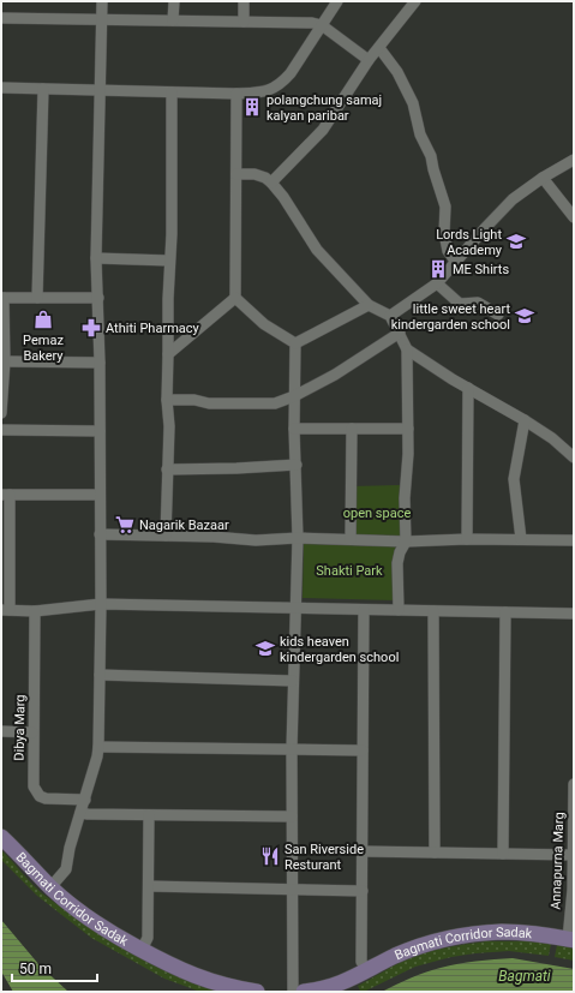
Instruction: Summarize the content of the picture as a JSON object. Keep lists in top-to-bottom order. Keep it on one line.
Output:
{"streets":{"main road":["Bagmati Corridor Sadak"],"street":["Dibya Marg","Annapurna Marg"]},"crossings":[["Annapurna Marg","Bagmati Corridor Sadak"]],"water":["Bagmati"],"parks":["open space","Shakti Park"],"places":{"building":["polangchung samaj kalyan paribar","ME Shirts"],"school or university":["Lords Light Academy","little sweet heart kindergarden school","kids heaven kindergarden school"],"shop":["Pemaz Bakery"],"pharmacy":["Athiti Pharmacy"],"supermarket":["Nagarik Bazaar"],"restaurant":["San Riverside Resturant"]},"scale_bar":"50 m"}
